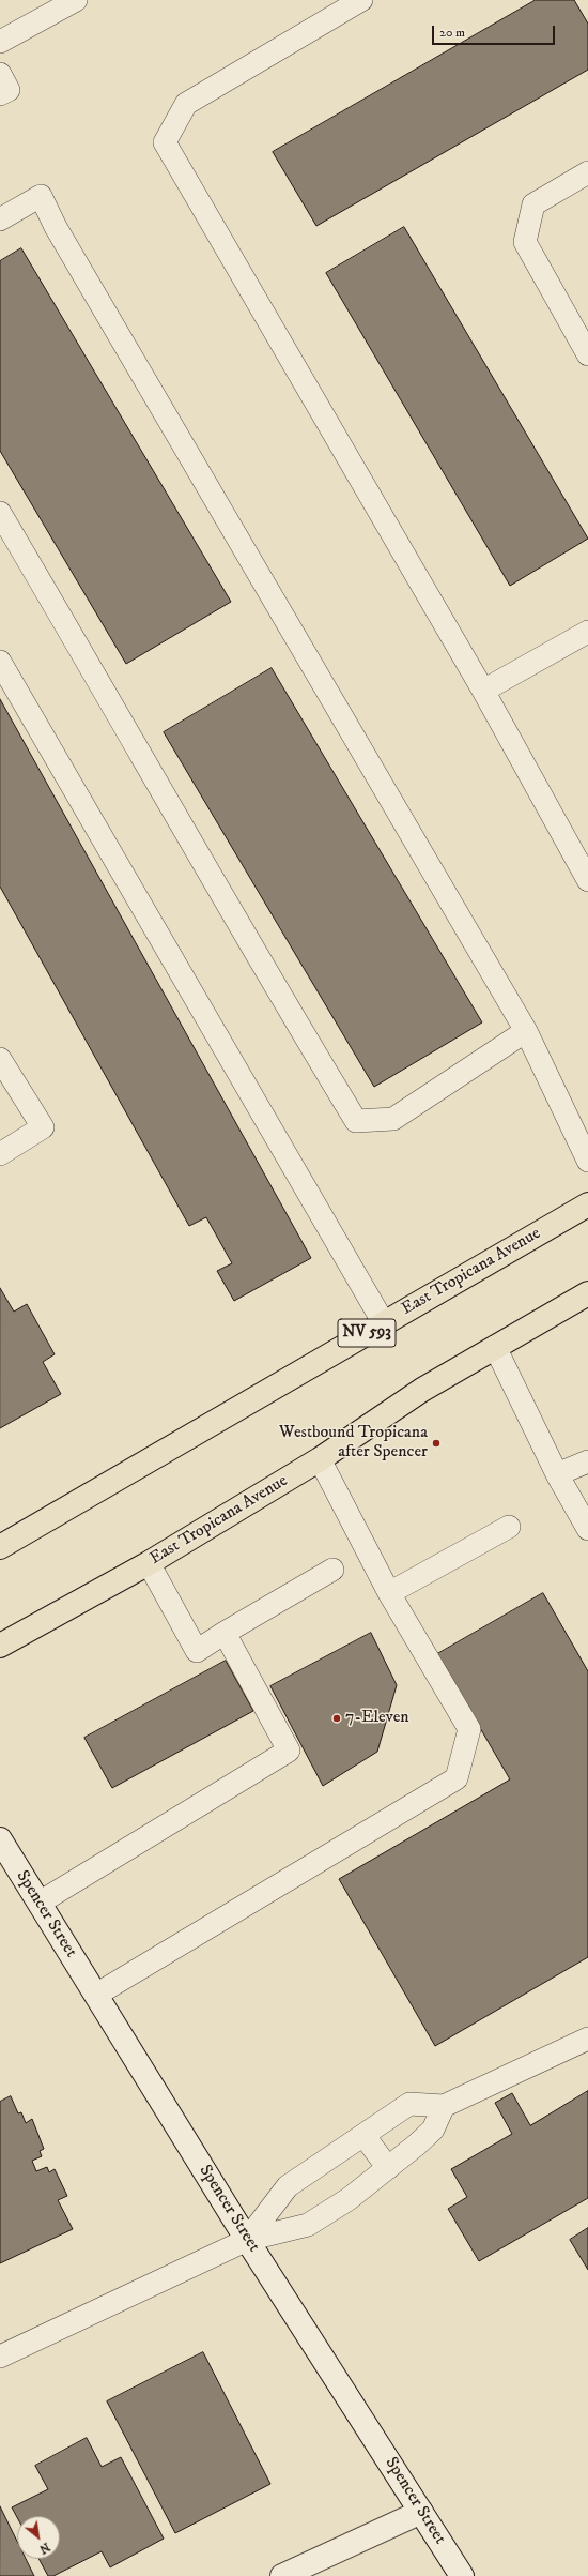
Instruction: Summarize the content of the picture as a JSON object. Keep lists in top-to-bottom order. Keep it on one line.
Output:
{"streets":{"main road":["East Tropicana Avenue","NV 593"],"street":["Spencer Street"]},"places":["Westbound Tropicana after Spencer","7-Eleven"],"scale_bar":"20 m","north":"bottom right"}
